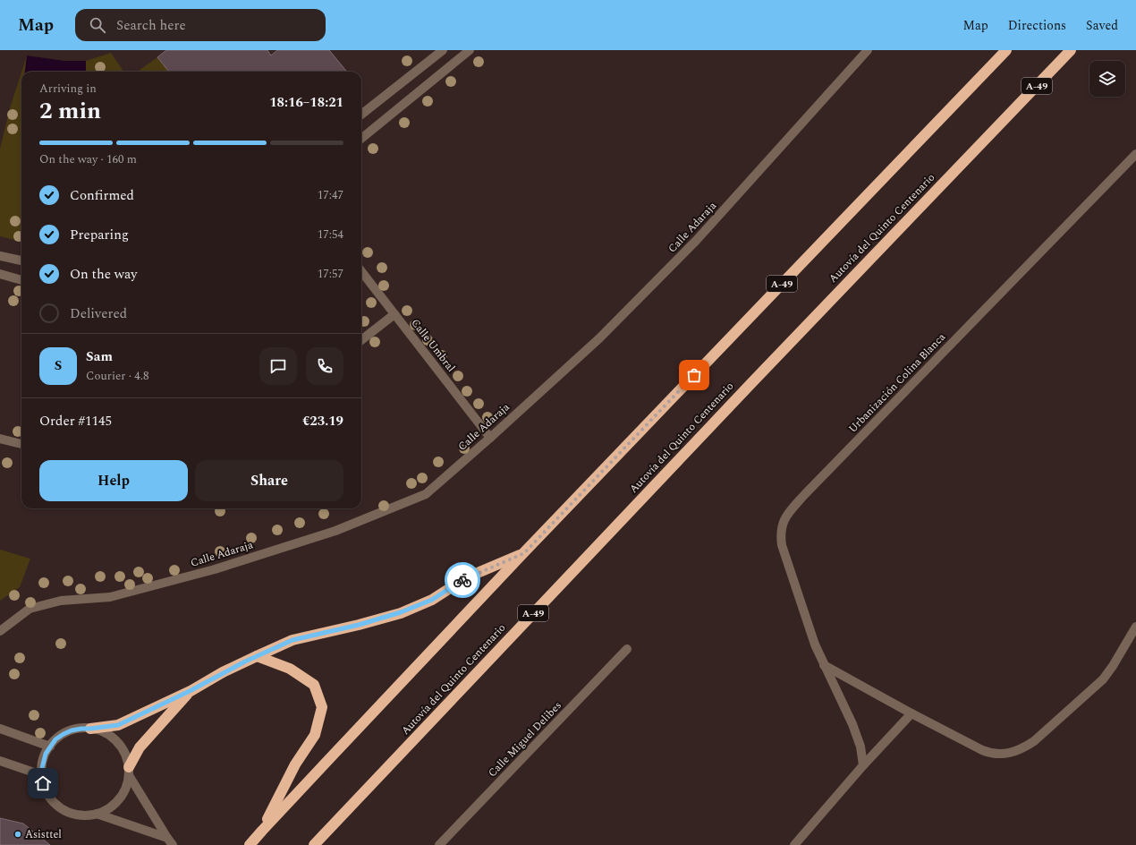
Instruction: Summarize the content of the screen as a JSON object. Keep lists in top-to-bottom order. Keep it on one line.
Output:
{"streets":{"highway":["A-49","Autovía del Quinto Centenario"],"street":["Calle Adaraja","Calle Umbral","Urbanización Colina Blanca","Calle Miguel Delibes"]},"crossings":[["Calle Adaraja","Calle Umbral"]],"places":["Asisttel"],"page":{"header":"Map","search":"Search here","nav":["Map","Directions","Saved"],"heading":["2 min","Arriving in","18:16–18:21"],"panel":["Sam","Courier · 4.8","Order #1145","€23.19"],"bar":"On the way · 160 m","list":[["Confirmed","17:47"],["Preparing","17:54"],["On the way","17:57"],"Delivered"],"round":"S","buttons":["Help","Share"]}}
